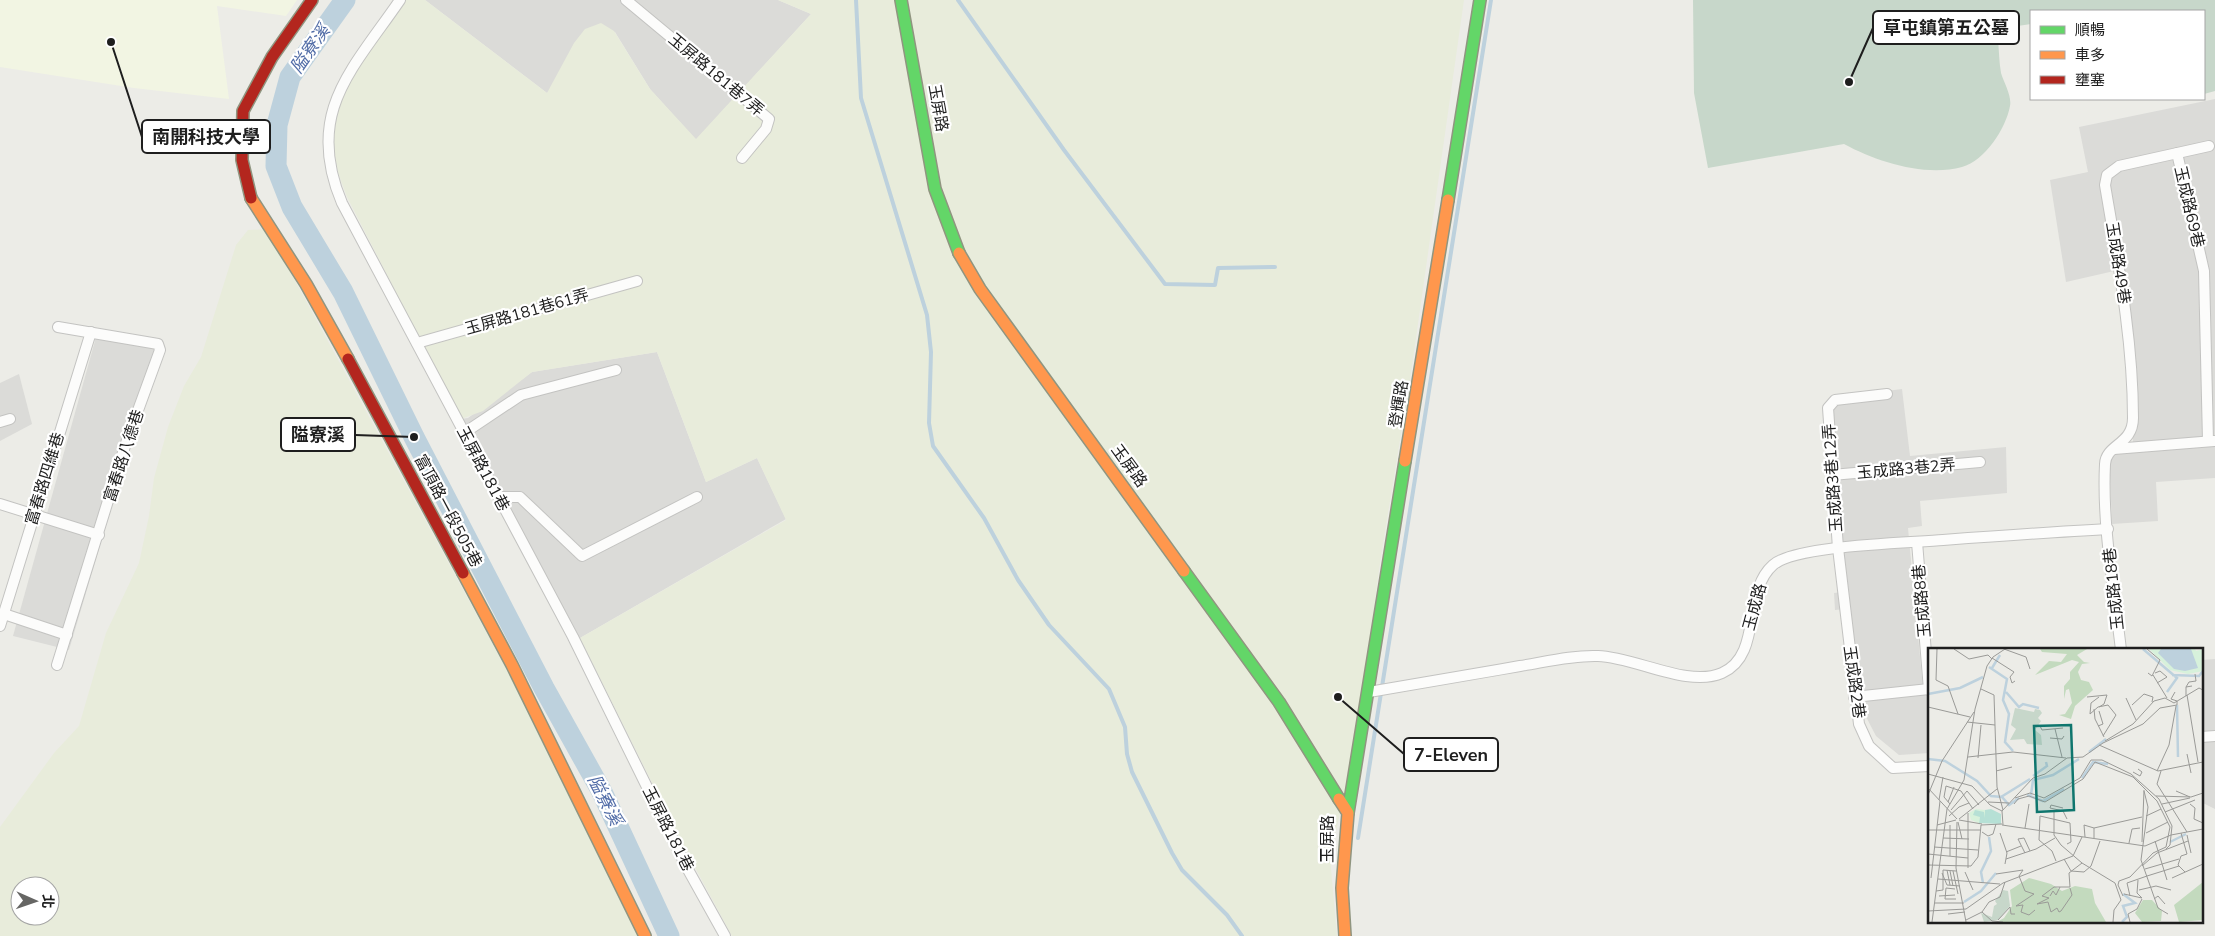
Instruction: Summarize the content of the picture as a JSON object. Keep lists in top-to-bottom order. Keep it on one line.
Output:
{"streets":{"street":["玉屏路181巷7弄","玉屏路","玉成路69巷","玉成路49巷","玉屏路181巷61弄","登輝路","富春路八德巷","玉屏路181巷","玉成路3巷2弄","玉成路3巷12弄","富春路四維巷","富頂路一段505巷","玉成路18巷","玉成路8巷","玉成路","玉成路2巷"]},"crossings":[["玉屏路","登輝路"],["玉成路69巷","玉成路49巷"],["玉屏路181巷61弄","玉屏路181巷"],["登輝路","玉成路"],["富春路八德巷","富春路四維巷"],["玉成路3巷2弄","玉成路3巷12弄"],["玉成路3巷12弄","玉成路"],["玉成路3巷12弄","玉成路2巷"],["玉成路18巷","玉成路"],["玉成路8巷","玉成路"],["玉成路","玉成路2巷"]],"water":["隘寮溪"],"places":["南開科技大學","草屯鎮第五公墓","隘寮溪","7-Eleven"],"legend":["順暢","車多","壅塞"],"north":"right"}
